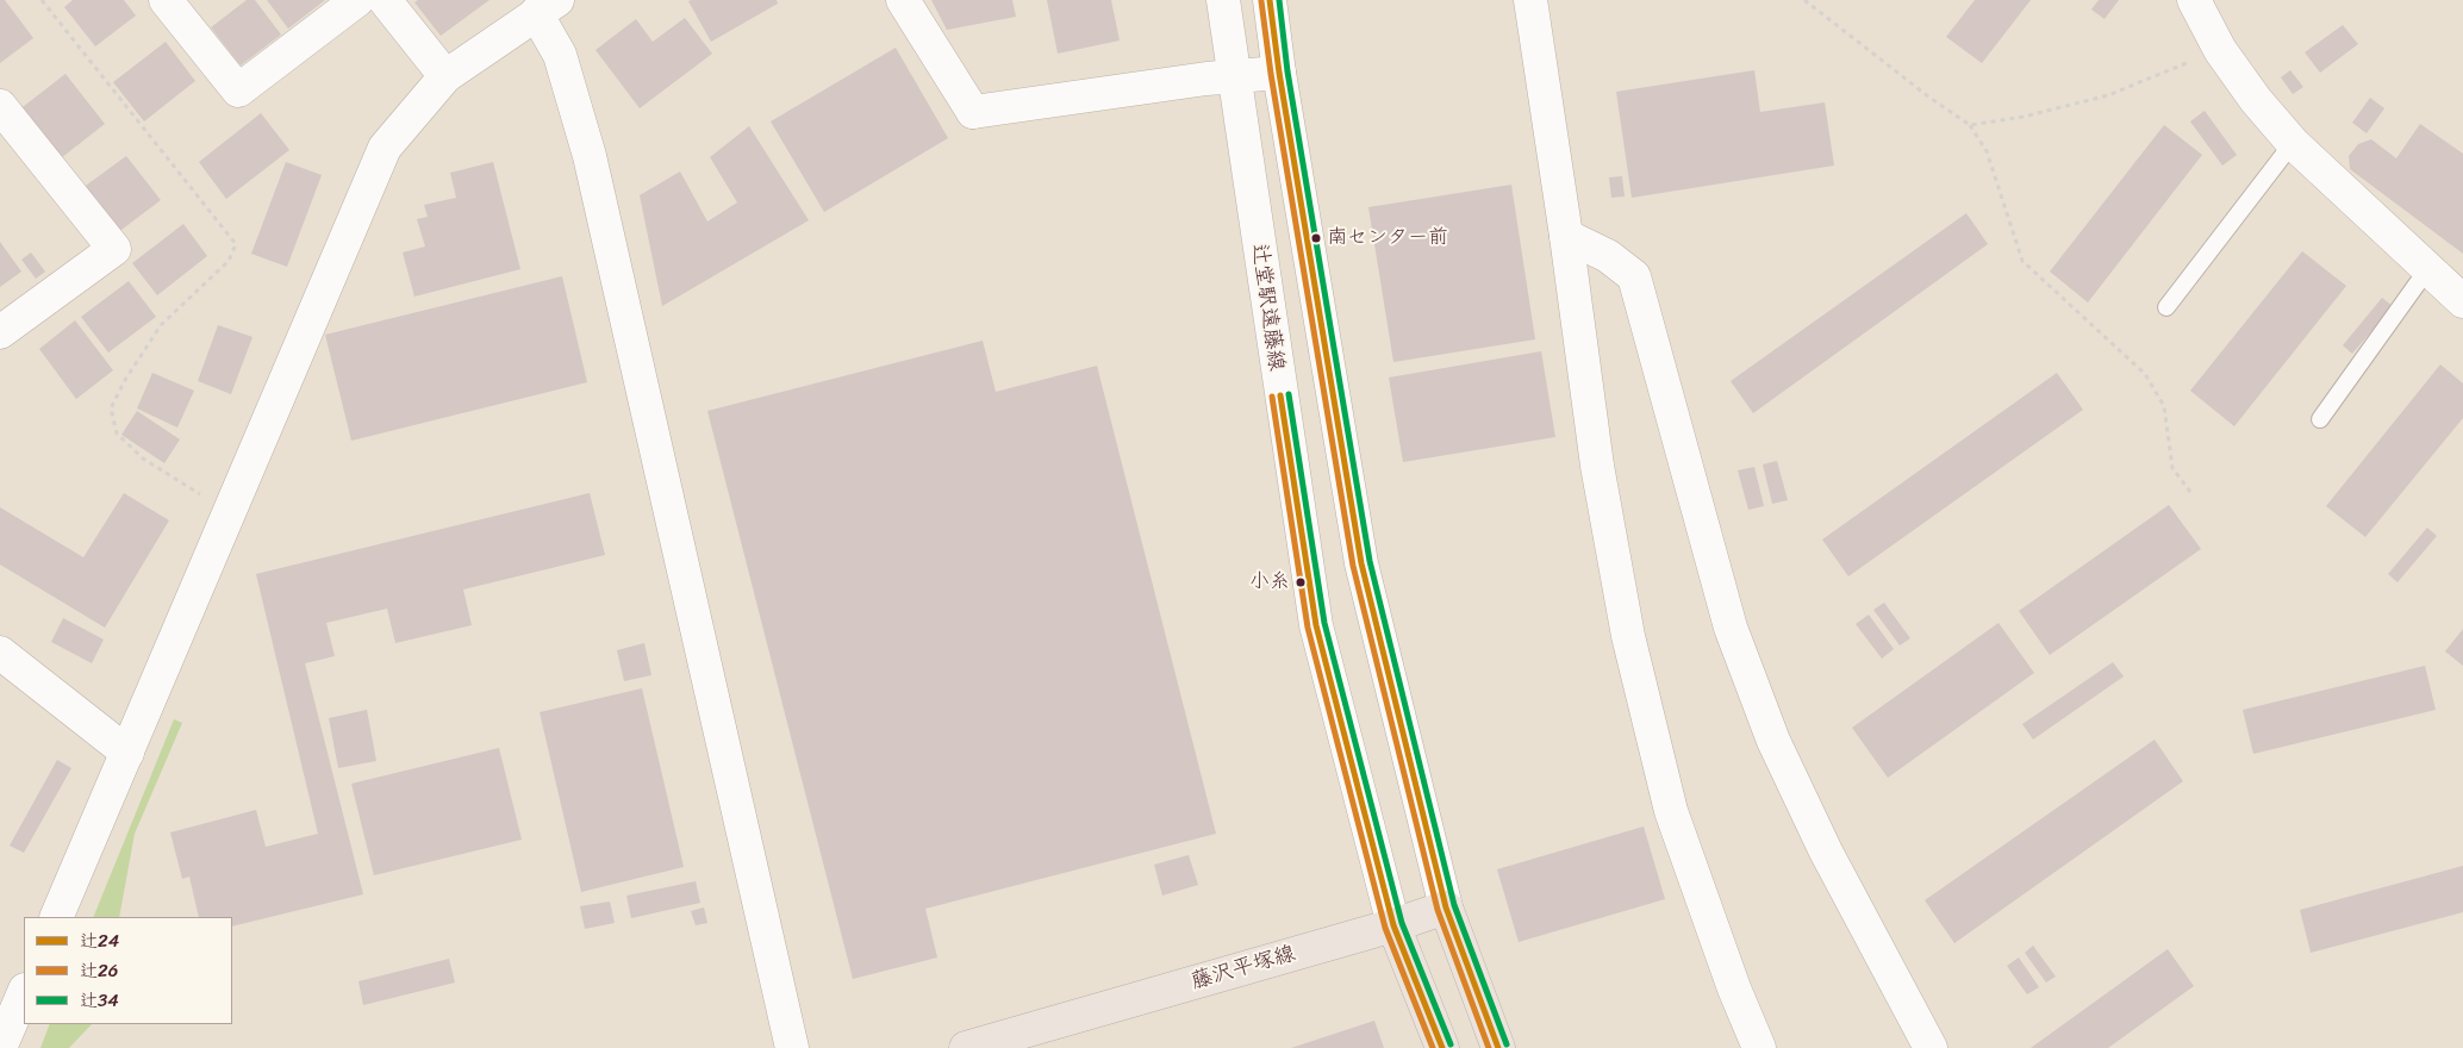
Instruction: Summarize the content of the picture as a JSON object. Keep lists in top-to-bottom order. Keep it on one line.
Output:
{"streets":{"main road":["藤沢平塚線"],"street":["辻堂駅遠藤線"]},"crossings":[["辻堂駅遠藤線","藤沢平塚線"]],"places":["南センター前","小糸"],"lines":["transit line 辻24","transit line 辻34","transit line 辻26"],"legend":["辻24","辻26","辻34"]}
